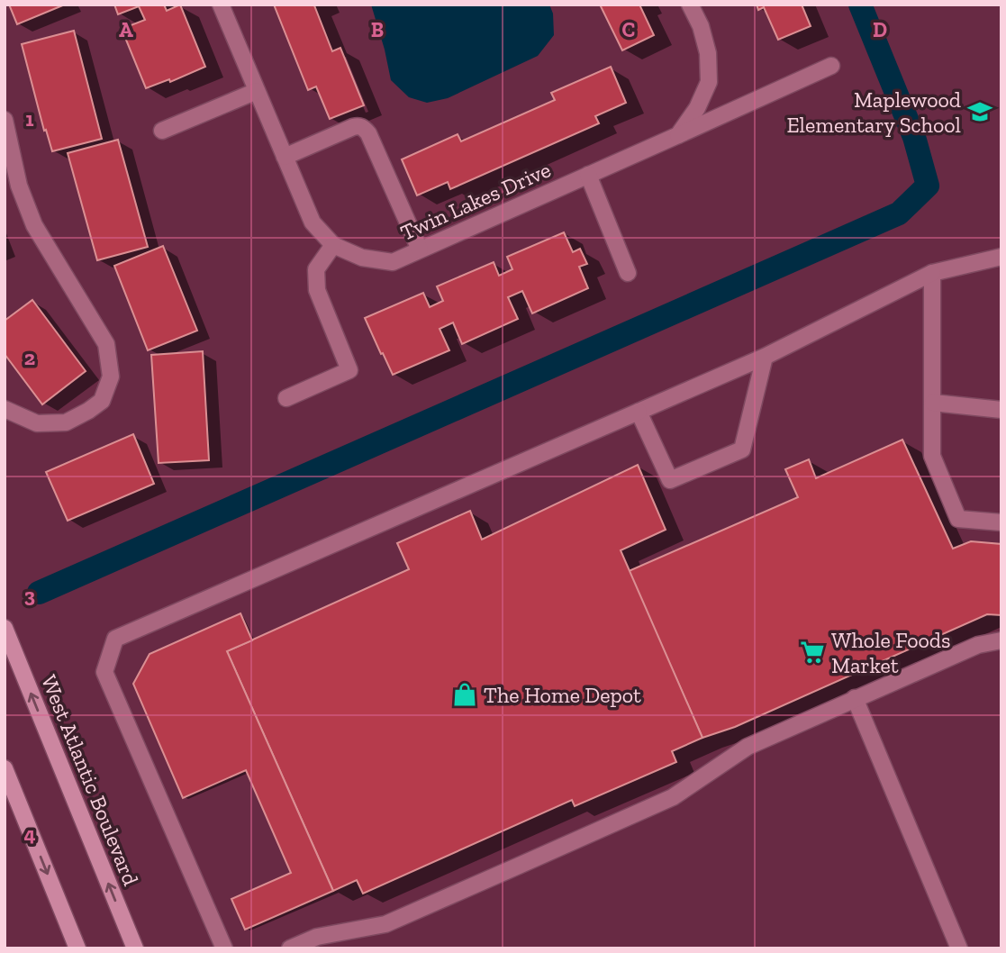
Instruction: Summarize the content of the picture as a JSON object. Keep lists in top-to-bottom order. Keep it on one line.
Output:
{"streets":{"main road":["West Atlantic Boulevard"],"street":["Twin Lakes Drive"]},"places":{"school or university":["Maplewood Elementary School"],"supermarket":["Whole Foods Market"],"shop":["The Home Depot"]},"grid":{"columns":["A","B","C","D"],"rows":["1","2","3","4"]}}
